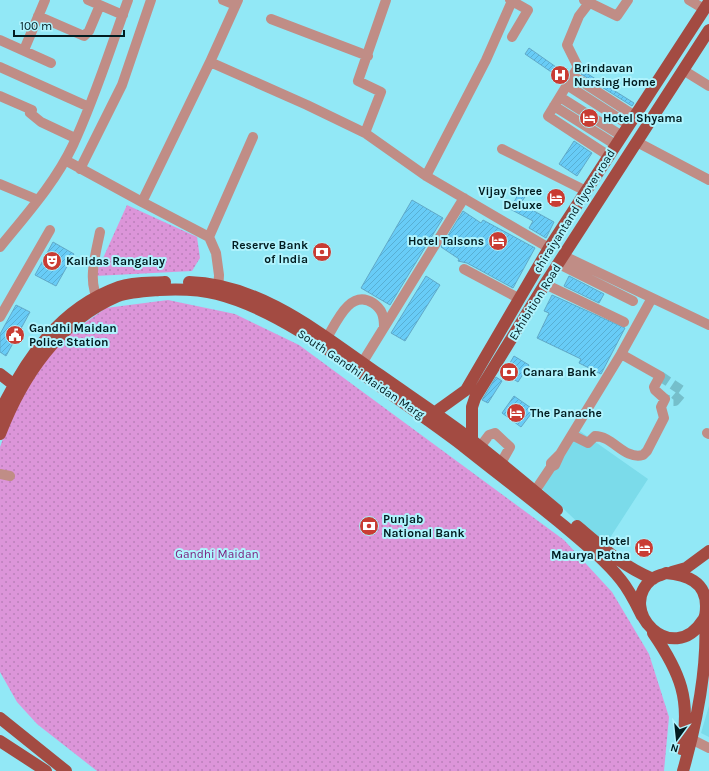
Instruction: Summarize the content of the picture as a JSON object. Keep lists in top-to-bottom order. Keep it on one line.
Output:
{"streets":{"main road":["chiraiyantand flyover road","Exhibition Road","South Gandhi Maidan Marg"]},"crossings":[["chiraiyantand flyover road","Exhibition Road"]],"parks":["Gandhi Maidan"],"places":{"hospital":["Brindavan Nursing Home"],"hotel":["Hotel Shyama","Vijay Shree Deluxe","Hotel Talsons","The Panache","Hotel Maurya Patna"],"bank":["Reserve Bank of India","Canara Bank","Punjab National Bank"],"theatre":["Kalidas Rangalay"],"public building":["Gandhi Maidan Police Station"]},"scale_bar":"100 m","north":"bottom"}
